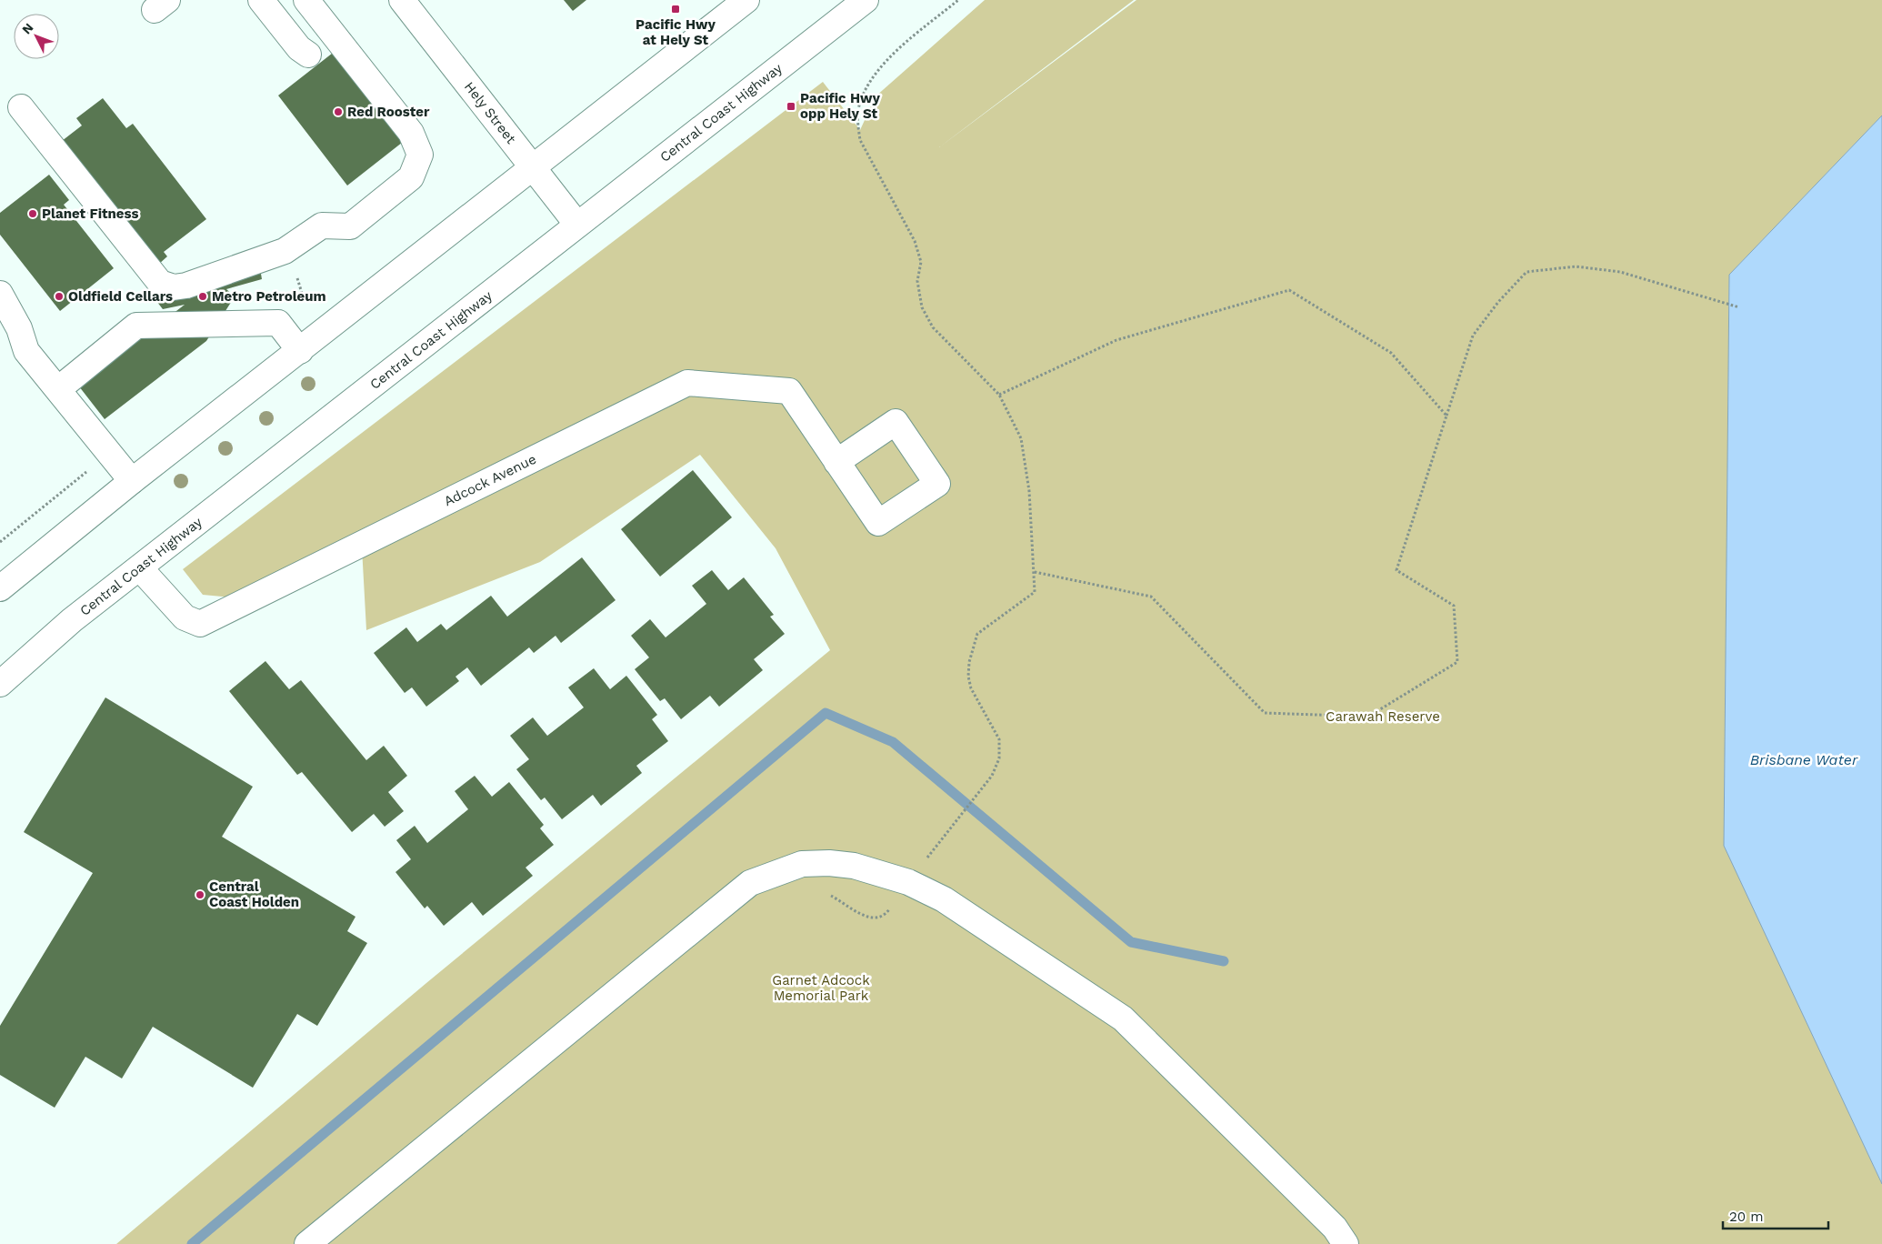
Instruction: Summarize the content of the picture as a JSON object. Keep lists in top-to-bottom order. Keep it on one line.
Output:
{"streets":{"main road":["Hely Street","Central Coast Highway","Adcock Avenue"]},"crossings":[["Hely Street","Central Coast Highway"],["Central Coast Highway","Adcock Avenue"]],"water":["Brisbane Water"],"parks":["Carawah Reserve","Garnet Adcock Memorial Park"],"places":{"transit":["Pacific Hwy at Hely St","Pacific Hwy opp Hely St"],"other":["Red Rooster","Planet Fitness","Oldfield Cellars","Metro Petroleum","Central Coast Holden"]},"scale_bar":"20 m","north":"top left"}
